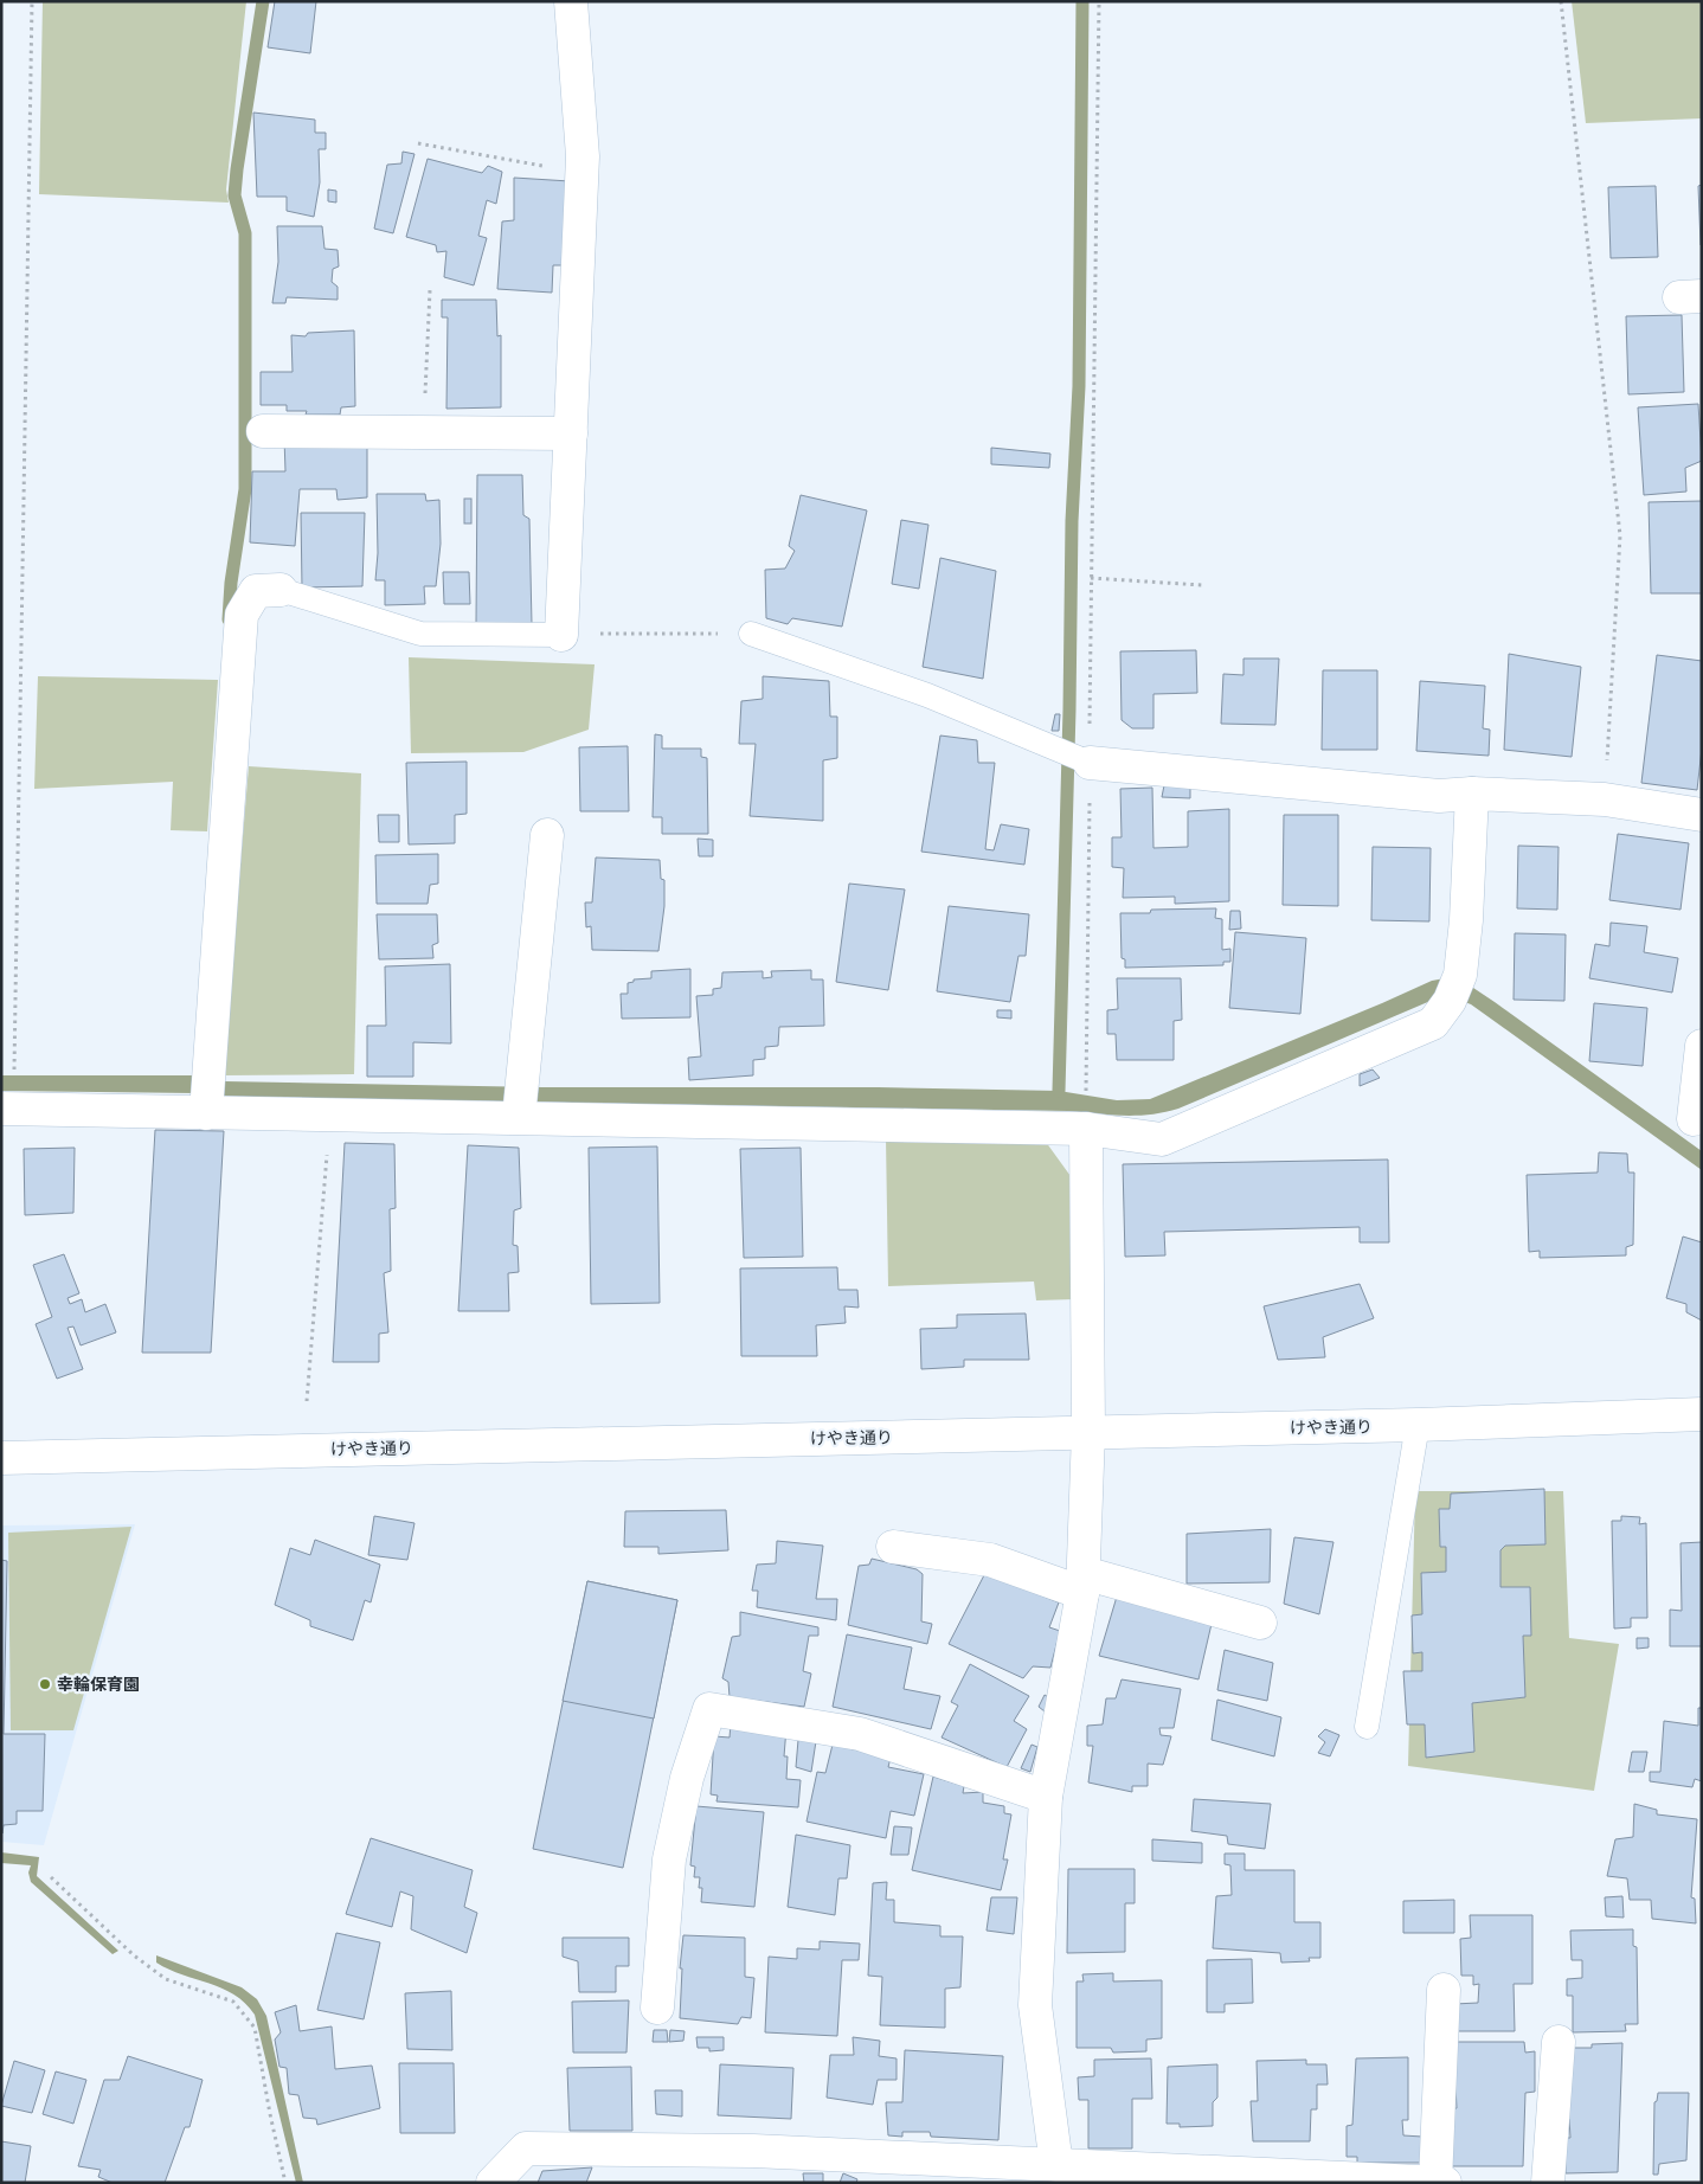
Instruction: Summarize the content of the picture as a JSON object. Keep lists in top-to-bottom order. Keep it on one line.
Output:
{"streets":{"street":["けやき通り"]},"places":["幸輪保育園"]}
